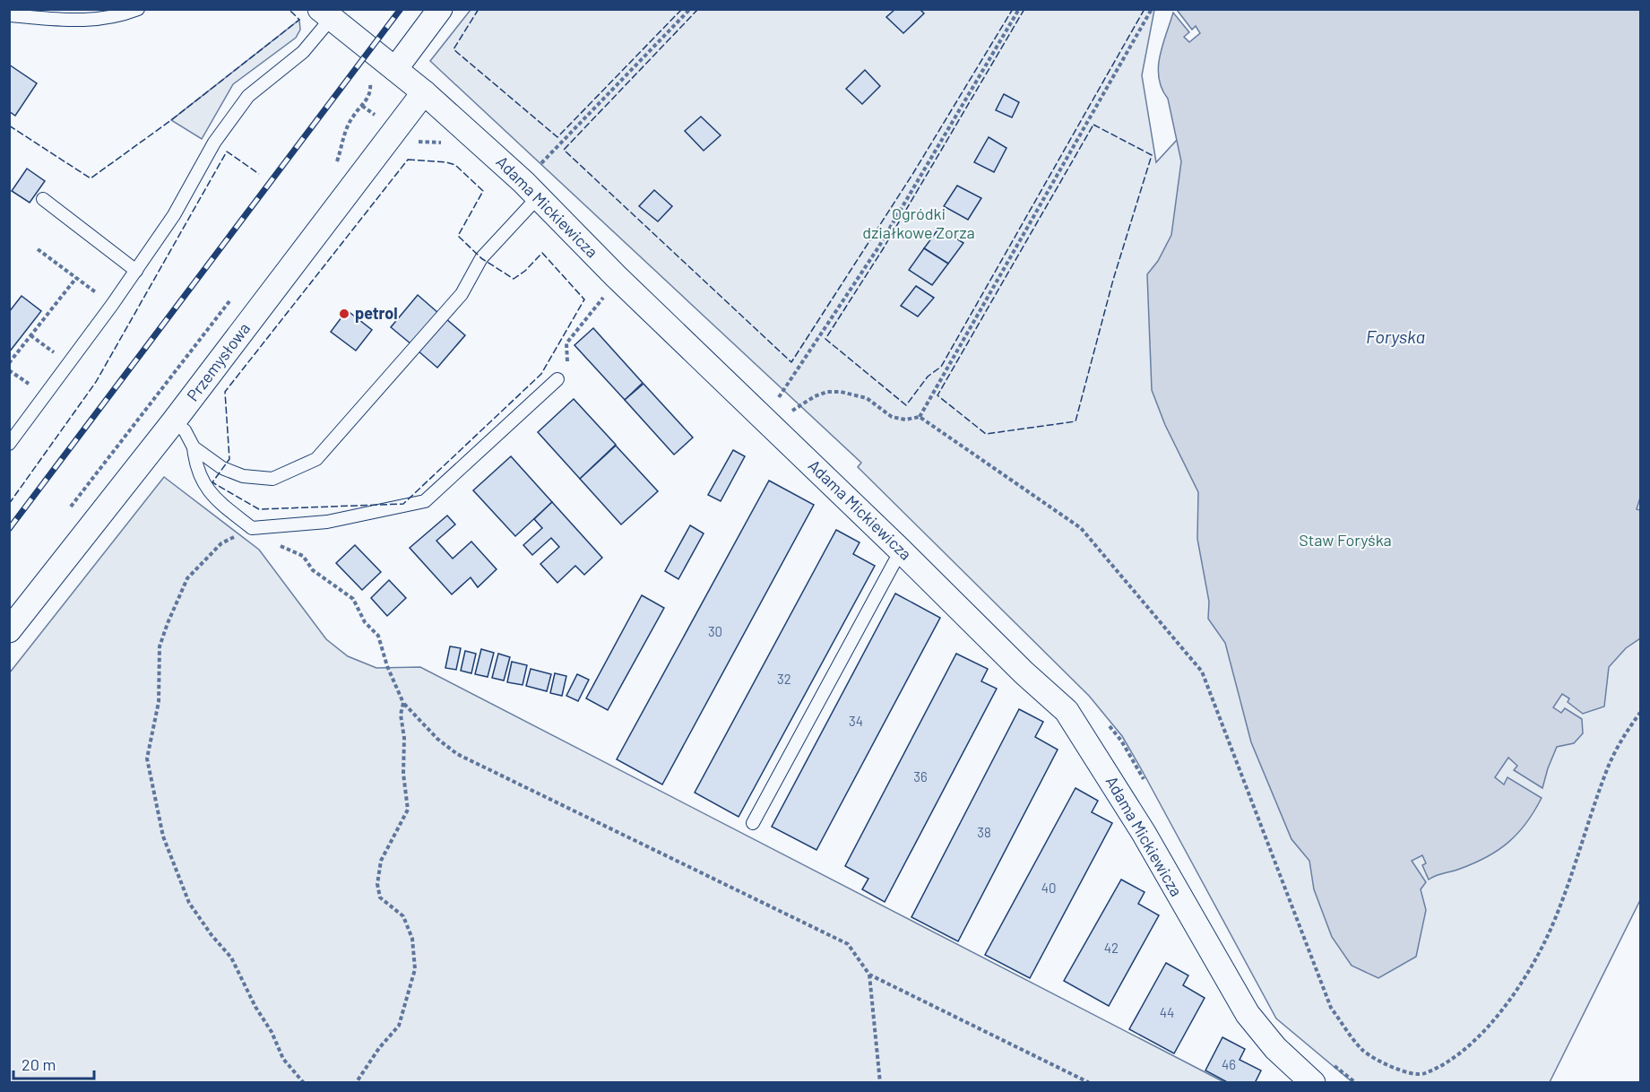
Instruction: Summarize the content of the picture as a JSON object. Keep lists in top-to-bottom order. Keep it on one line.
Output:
{"streets":{"street":["Adama Mickiewicza","Przemysłowa"]},"crossings":[["Adama Mickiewicza","Przemysłowa"]],"water":["Foryska"],"parks":["Ogródki działkowe Zorza","Staw Foryśka"],"places":["petrol"],"house_numbers":["30","32","34","36","38","40","42","44","46"],"scale_bar":"20 m"}
